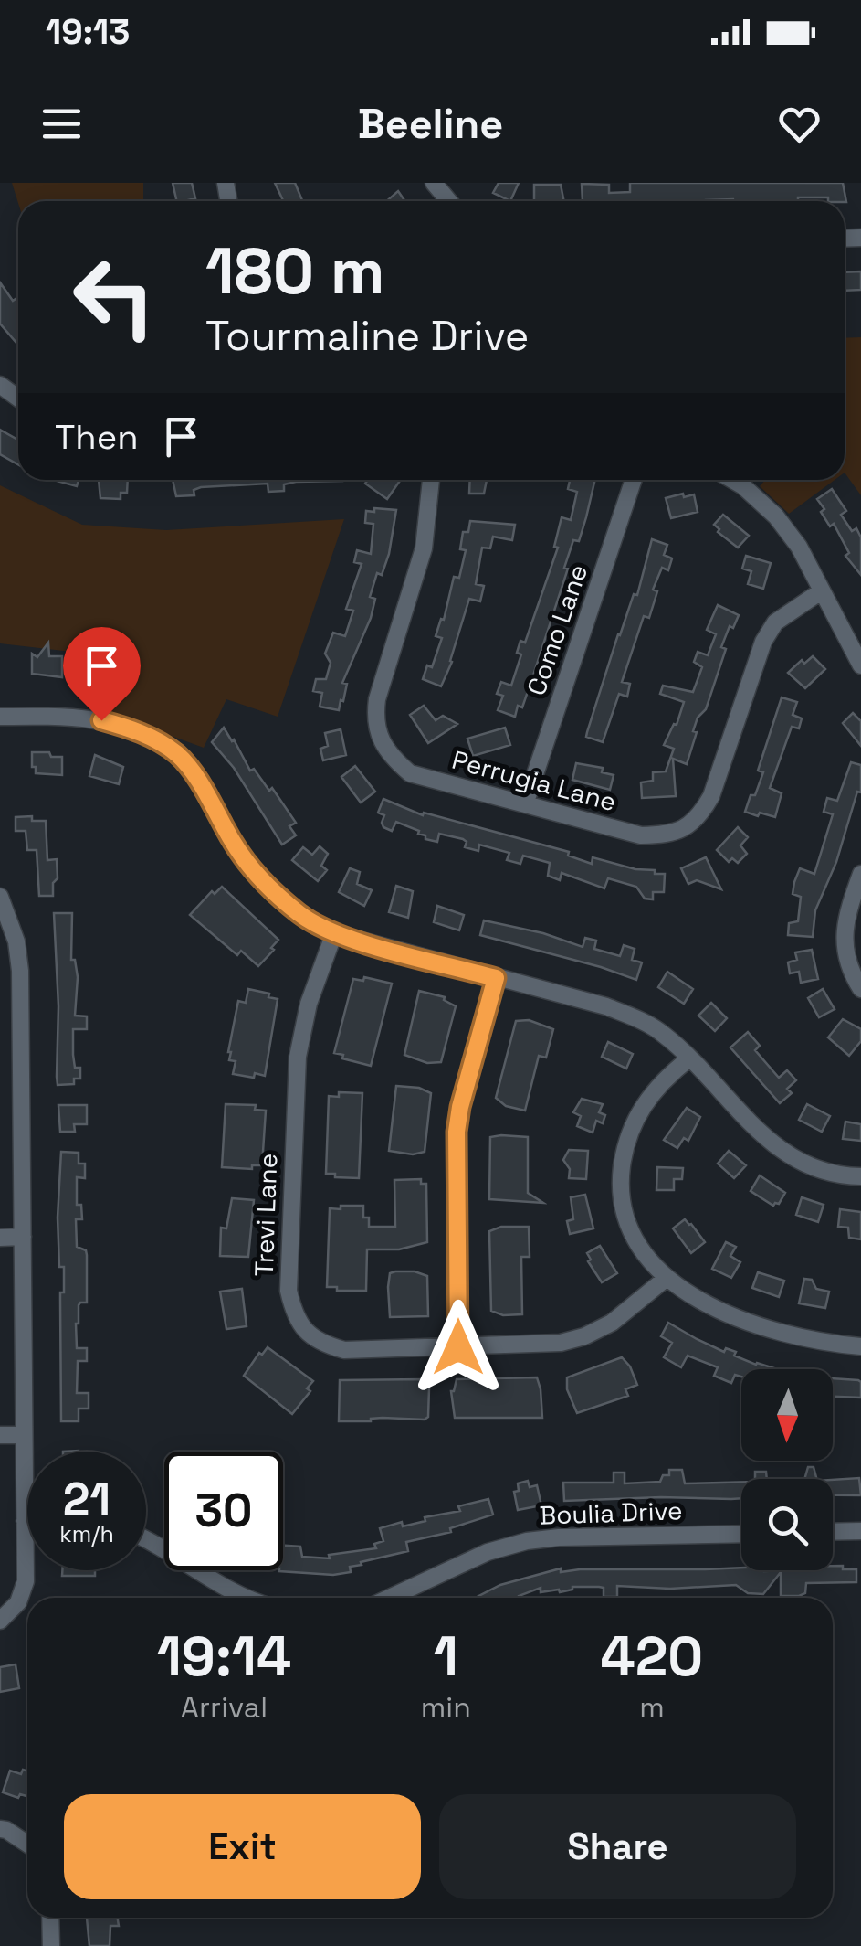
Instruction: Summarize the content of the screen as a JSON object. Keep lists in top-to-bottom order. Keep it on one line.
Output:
{"streets":{"street":["Como Lane","Perrugia Lane","Trevi Lane","Boulia Drive"]},"crossings":[["Como Lane","Perrugia Lane"]],"north":"bottom","page":{"status":"19:13","header":"Beeline","turn":["180 m","Tourmaline Drive"],"then":"Then","speed":"21 km/h","limit":"30","eta":["19:14","Arrival","1","min","420","m"],"buttons":["Exit","Share"]}}
